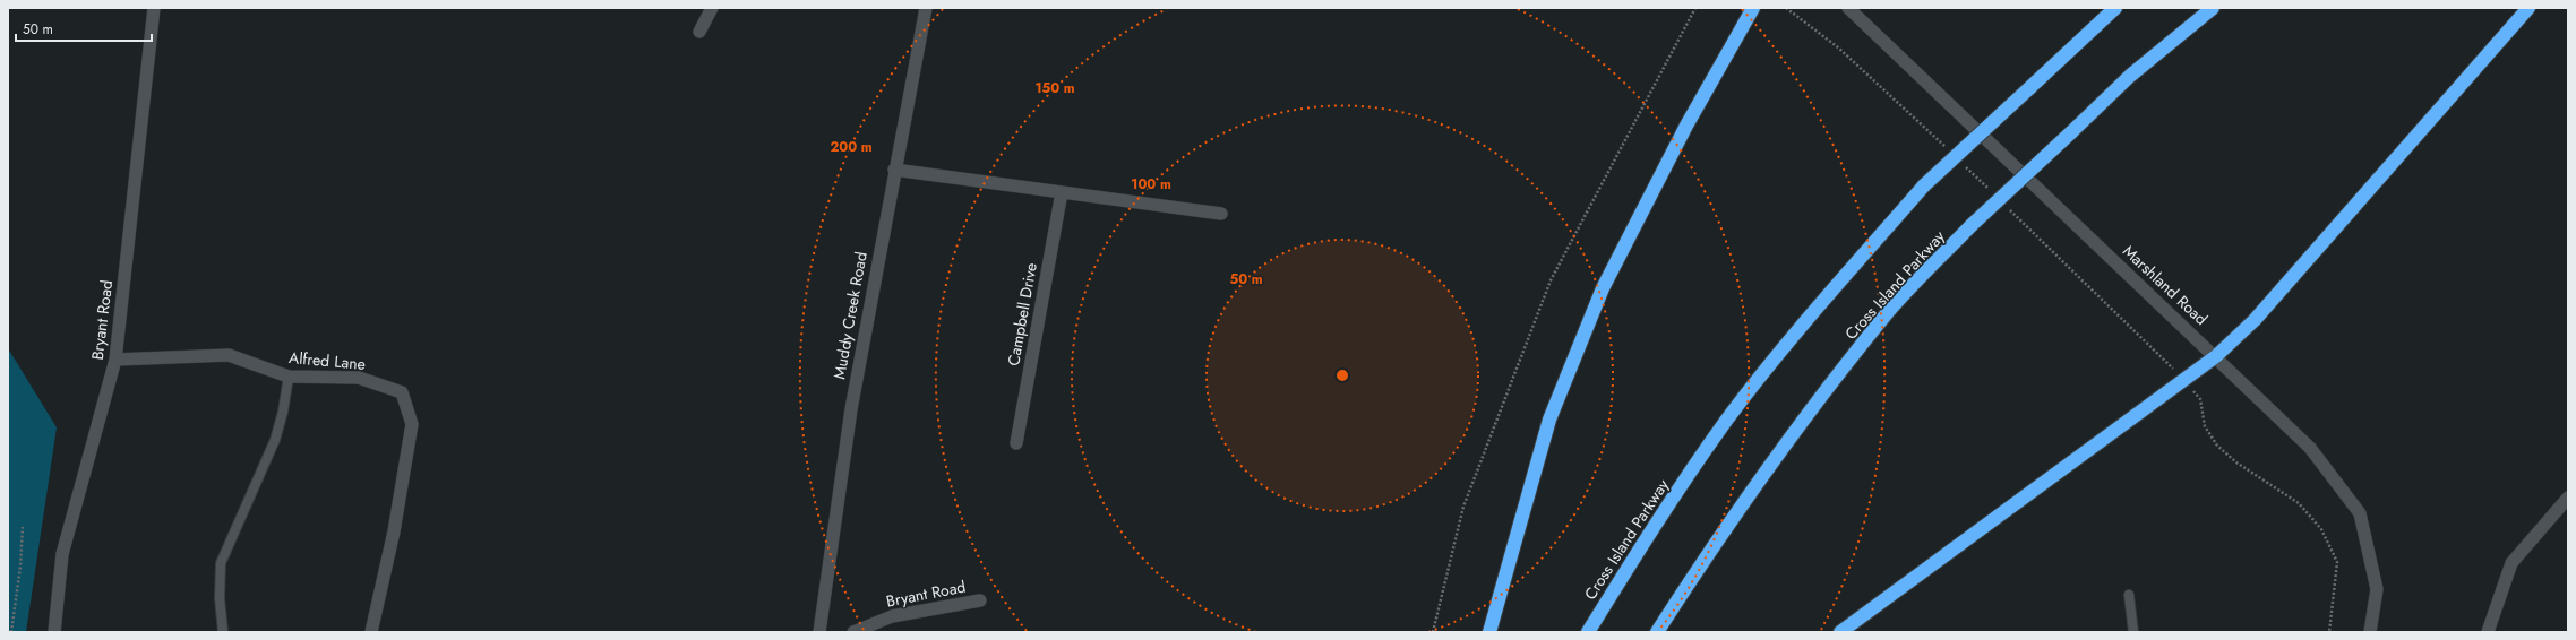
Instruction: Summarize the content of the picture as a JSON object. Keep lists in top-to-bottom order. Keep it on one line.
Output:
{"streets":{"highway":["Cross Island Parkway"],"street":["Marshland Road","Campbell Drive","Muddy Creek Road","Bryant Road","Alfred Lane"]},"crossings":[["Bryant Road","Alfred Lane"]],"scale_bar":"50 m","rings":["150 m","200 m","100 m","50 m"]}
